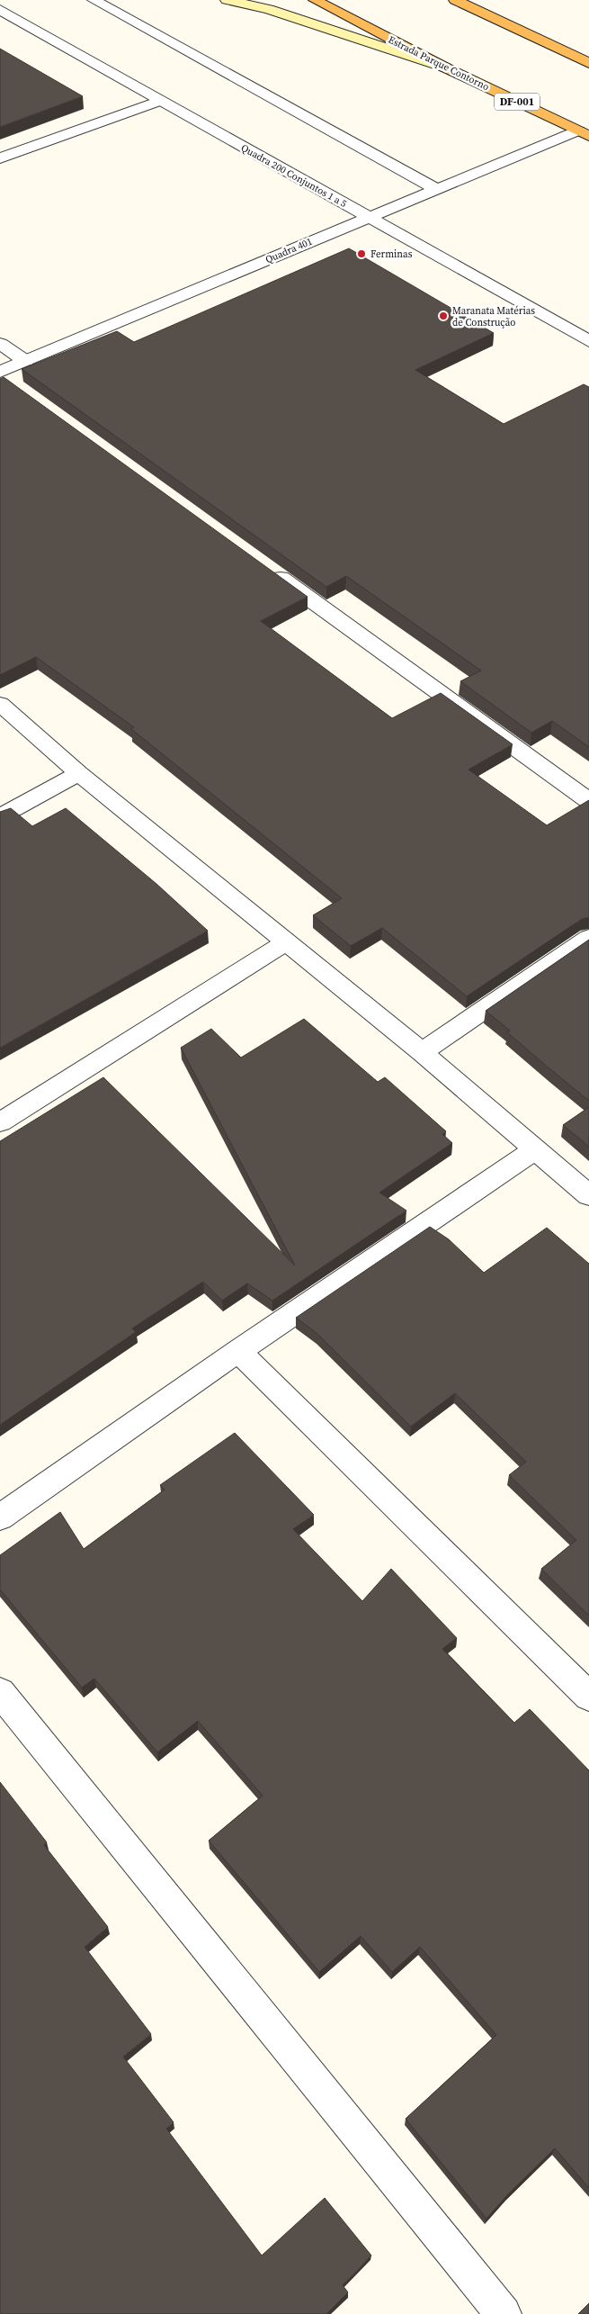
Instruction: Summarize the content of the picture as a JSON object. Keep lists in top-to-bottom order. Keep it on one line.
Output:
{"streets":{"highway":["Estrada Parque Contorno","DF-001"],"street":["Quadra 200 Conjuntos 1 a 5","Quadra 401"]},"crossings":[["Estrada Parque Contorno","Quadra 401"],["Quadra 200 Conjuntos 1 a 5","Quadra 401"]],"places":["Ferminas","Maranata Matérias de Construção"]}
